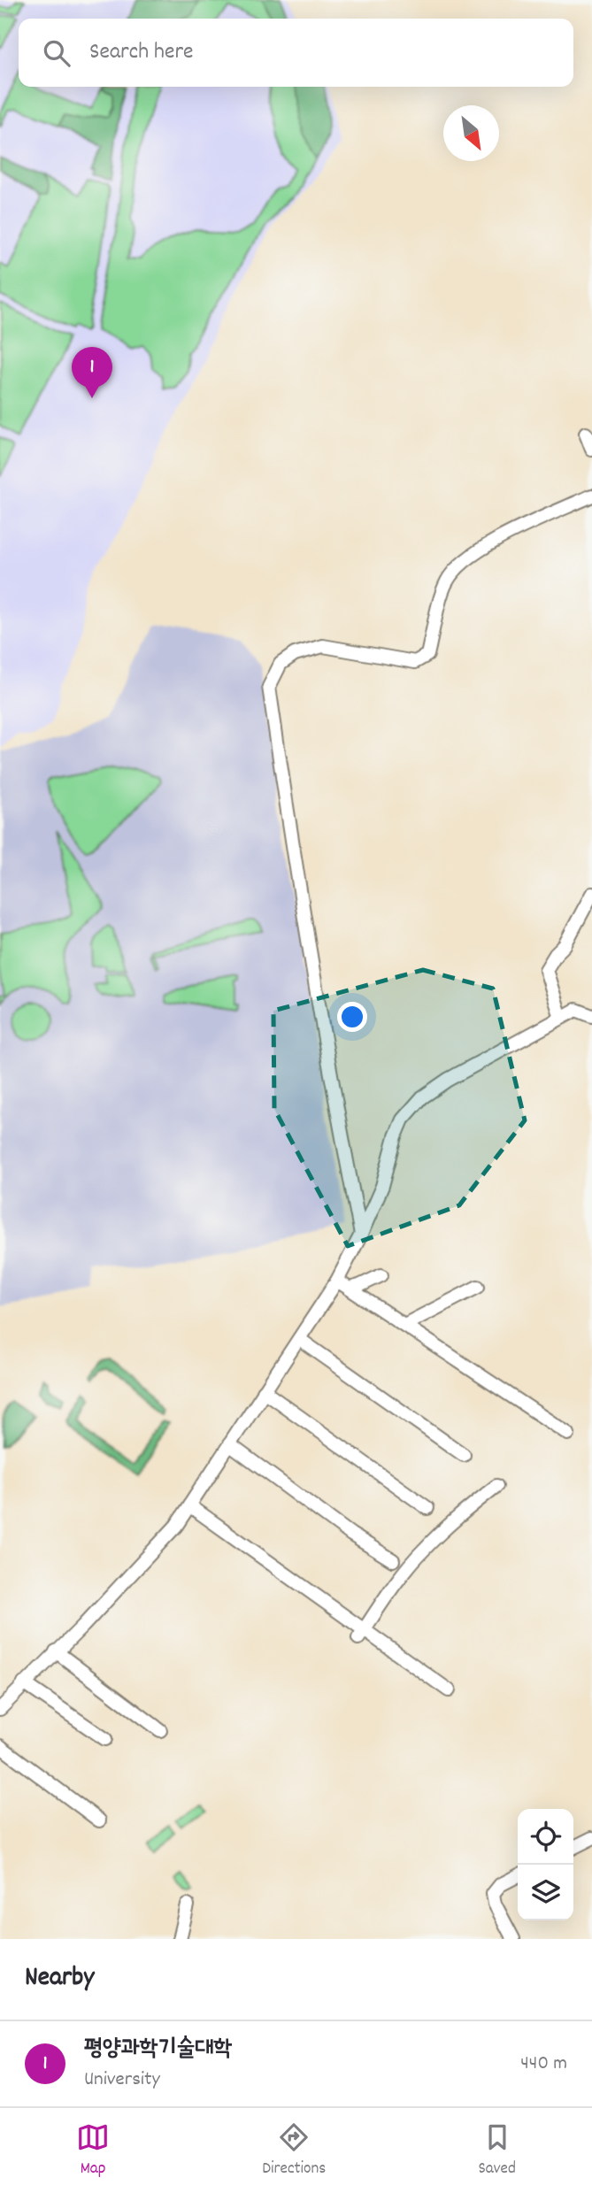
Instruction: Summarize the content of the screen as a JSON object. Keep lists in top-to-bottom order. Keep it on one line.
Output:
{"north":"bottom right","page":{"search":"Search here","pins":"1","heading":"Nearby","list":[{"mark":"1","name":"평양과학기술대학","note":"University","value":"440 m"}],"nav":["Map","Directions","Saved"]}}
